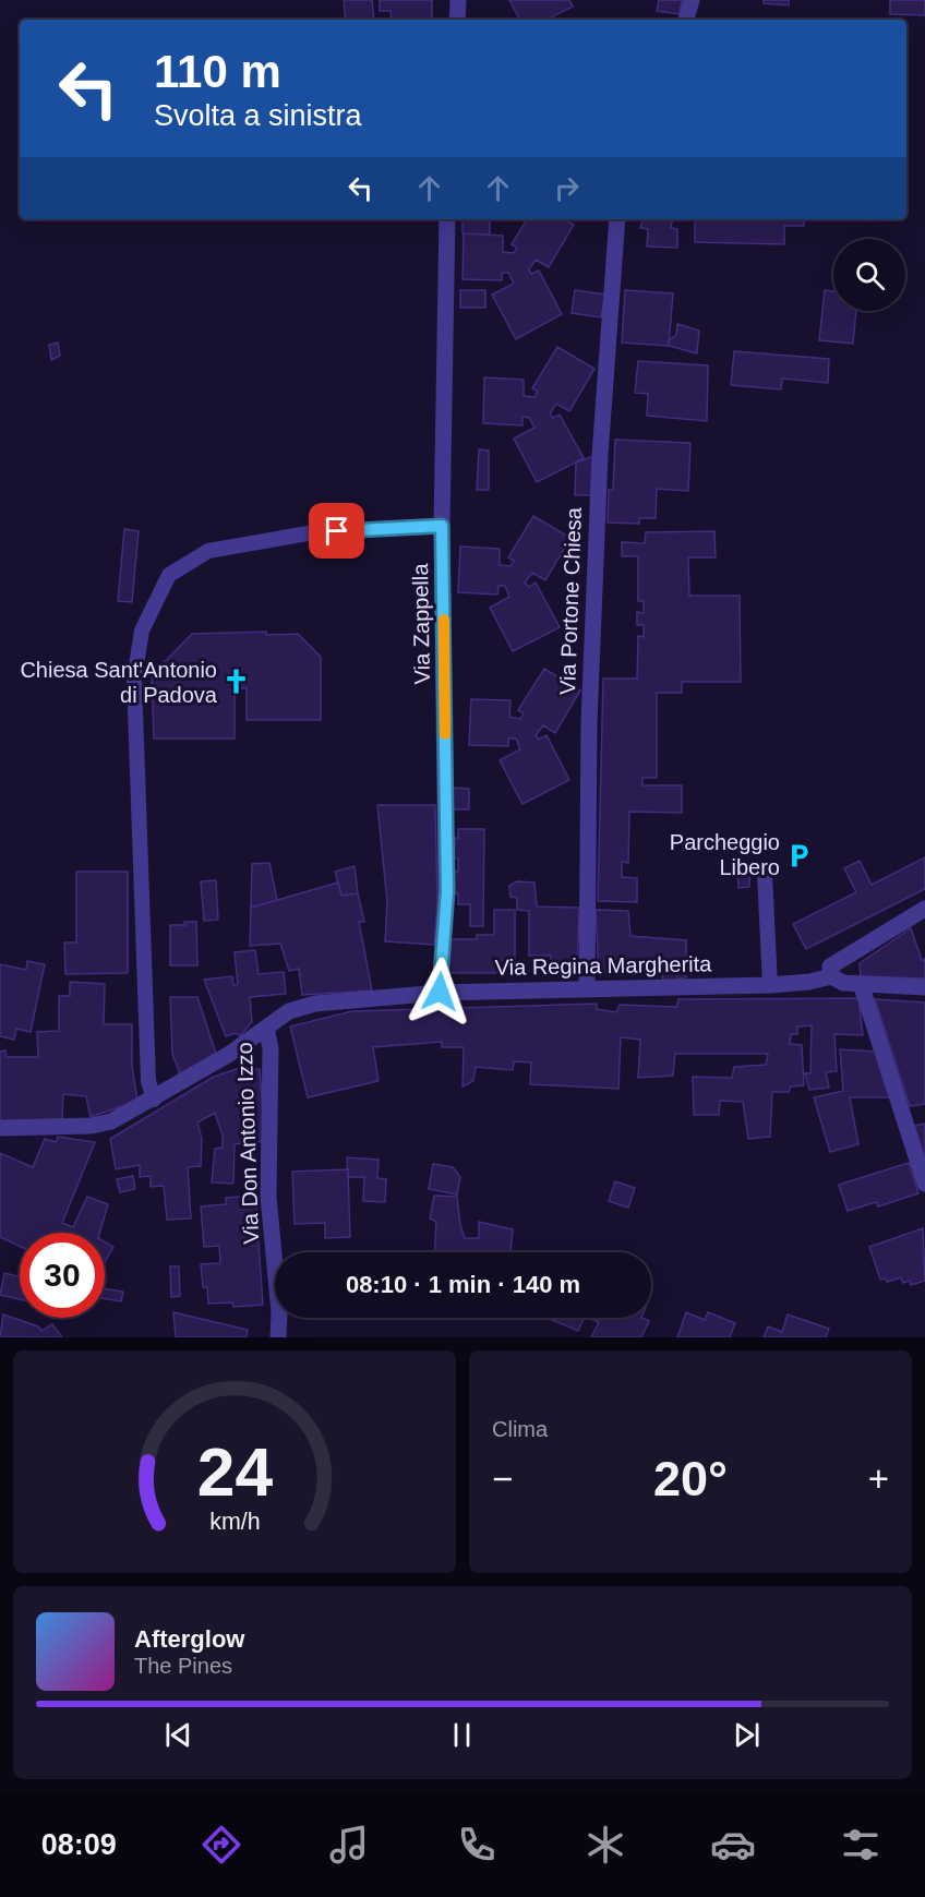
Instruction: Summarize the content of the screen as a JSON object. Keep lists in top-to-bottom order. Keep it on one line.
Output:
{"streets":{"street":["Via Portone Chiesa","Via Zappella","Via Regina Margherita","Via Don Antonio Izzo"]},"crossings":[["Via Portone Chiesa","Via Regina Margherita"],["Via Zappella","Via Regina Margherita"],["Via Regina Margherita","Via Don Antonio Izzo"]],"places":{"church":["Chiesa Sant'Antonio di Padova"],"parking":["Parcheggio Libero"]},"page":{"turn":["110 m","Svolta a sinistra"],"limit":"30","trip":"08:10 · 1 min · 140 m","tile":"Clima","heat":["−","20°","+"],"song":["Afterglow","The Pines"],"tabs":"08:09","gauge":["24","km/h"]}}
